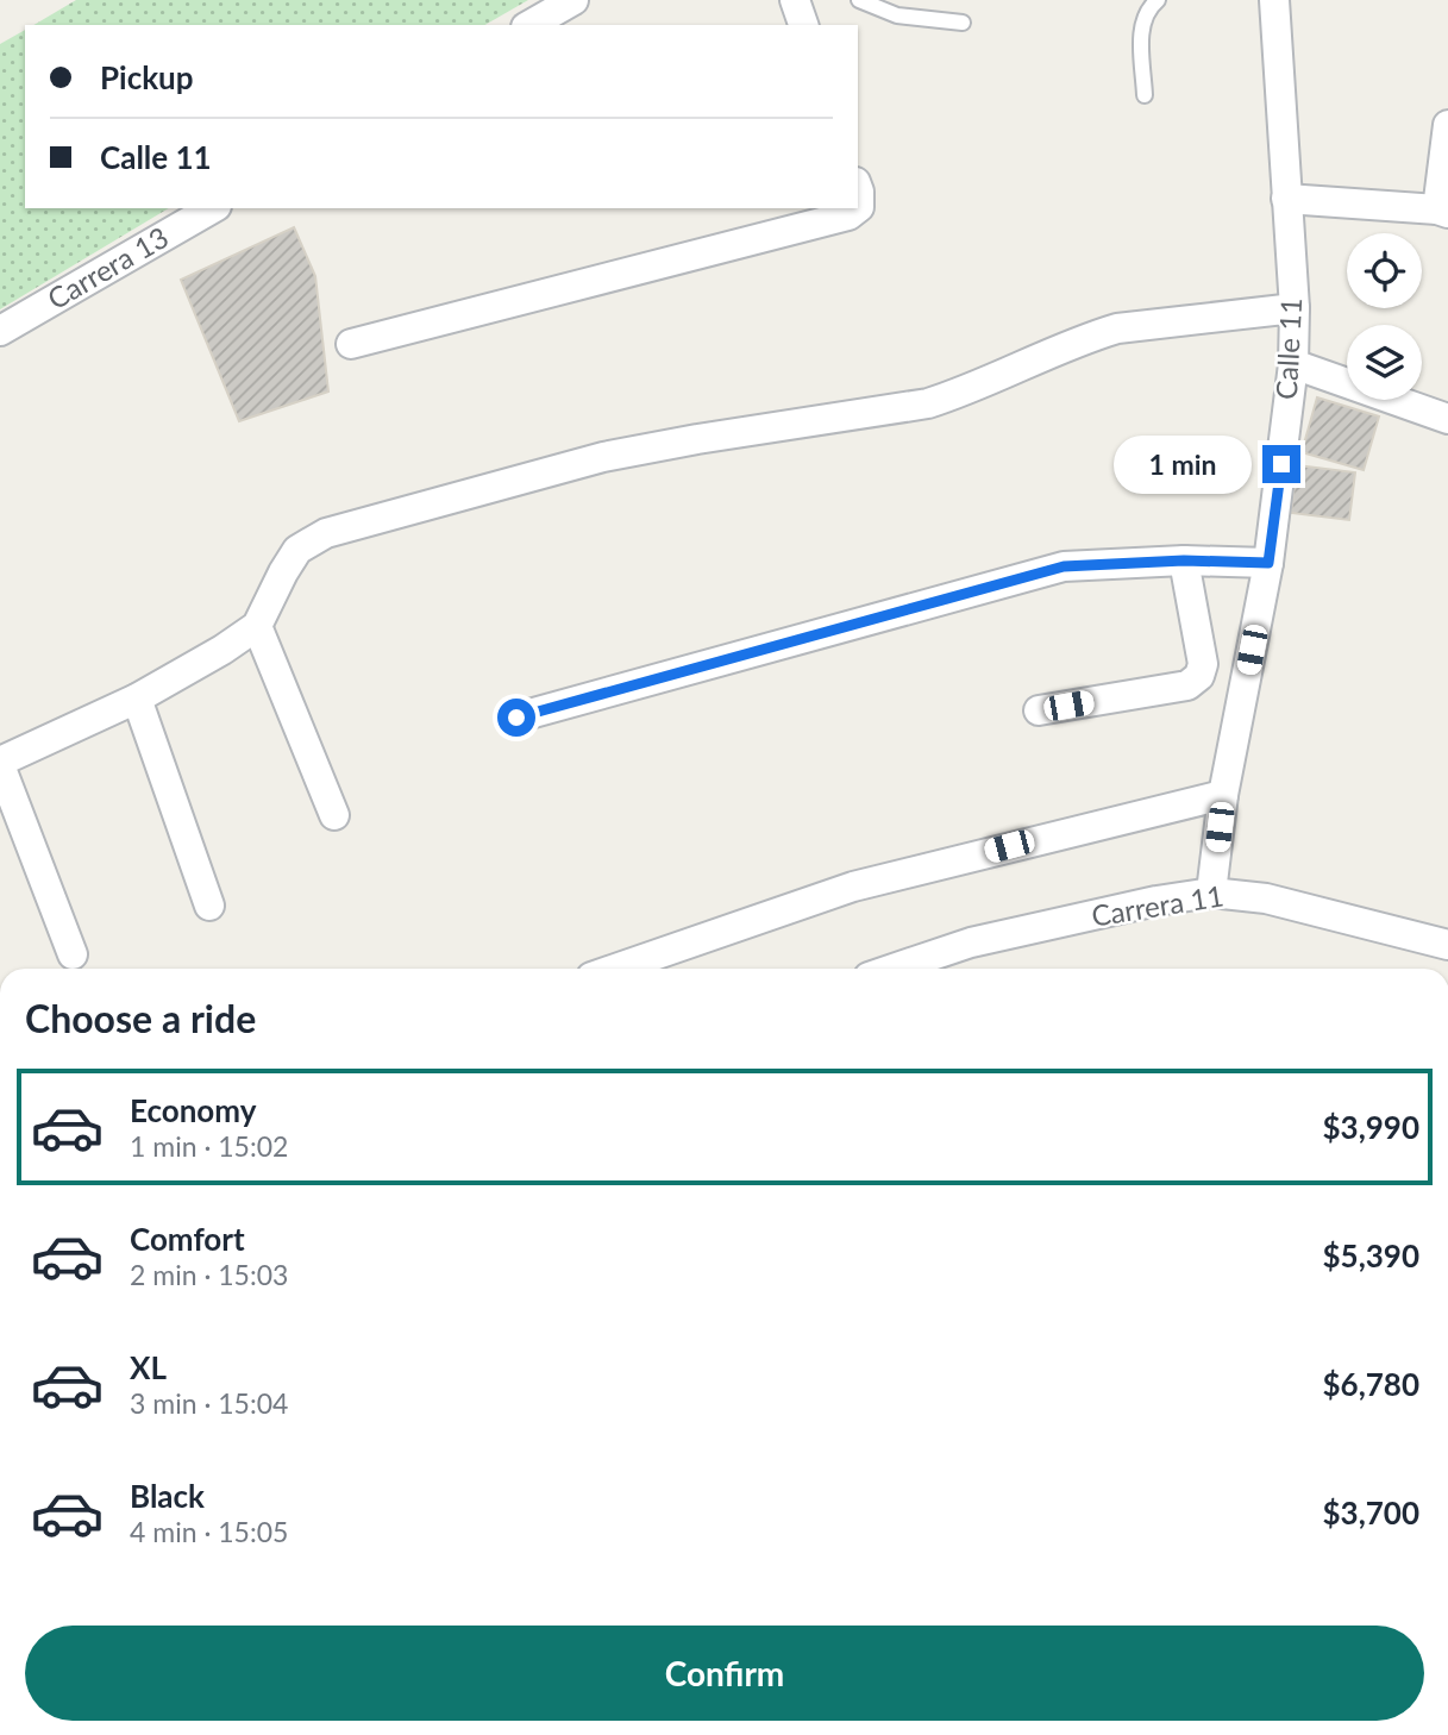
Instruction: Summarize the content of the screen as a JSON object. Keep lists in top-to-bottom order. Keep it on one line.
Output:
{"streets":{"street":["Carrera 13","Calle 11","Carrera 11"]},"crossings":[["Calle 11","Carrera 11"]],"page":{"banner":["Pickup","Calle 11"],"bubble":"1 min","heading":"Choose a ride","list":[{"name":"Economy","note":"1 min · 15:02","value":"$3,990"},{"name":"Comfort","note":"2 min · 15:03","value":"$5,390"},{"name":"XL","note":"3 min · 15:04","value":"$6,780"},{"name":"Black","note":"4 min · 15:05","value":"$3,700"}],"buttons":"Confirm"}}
